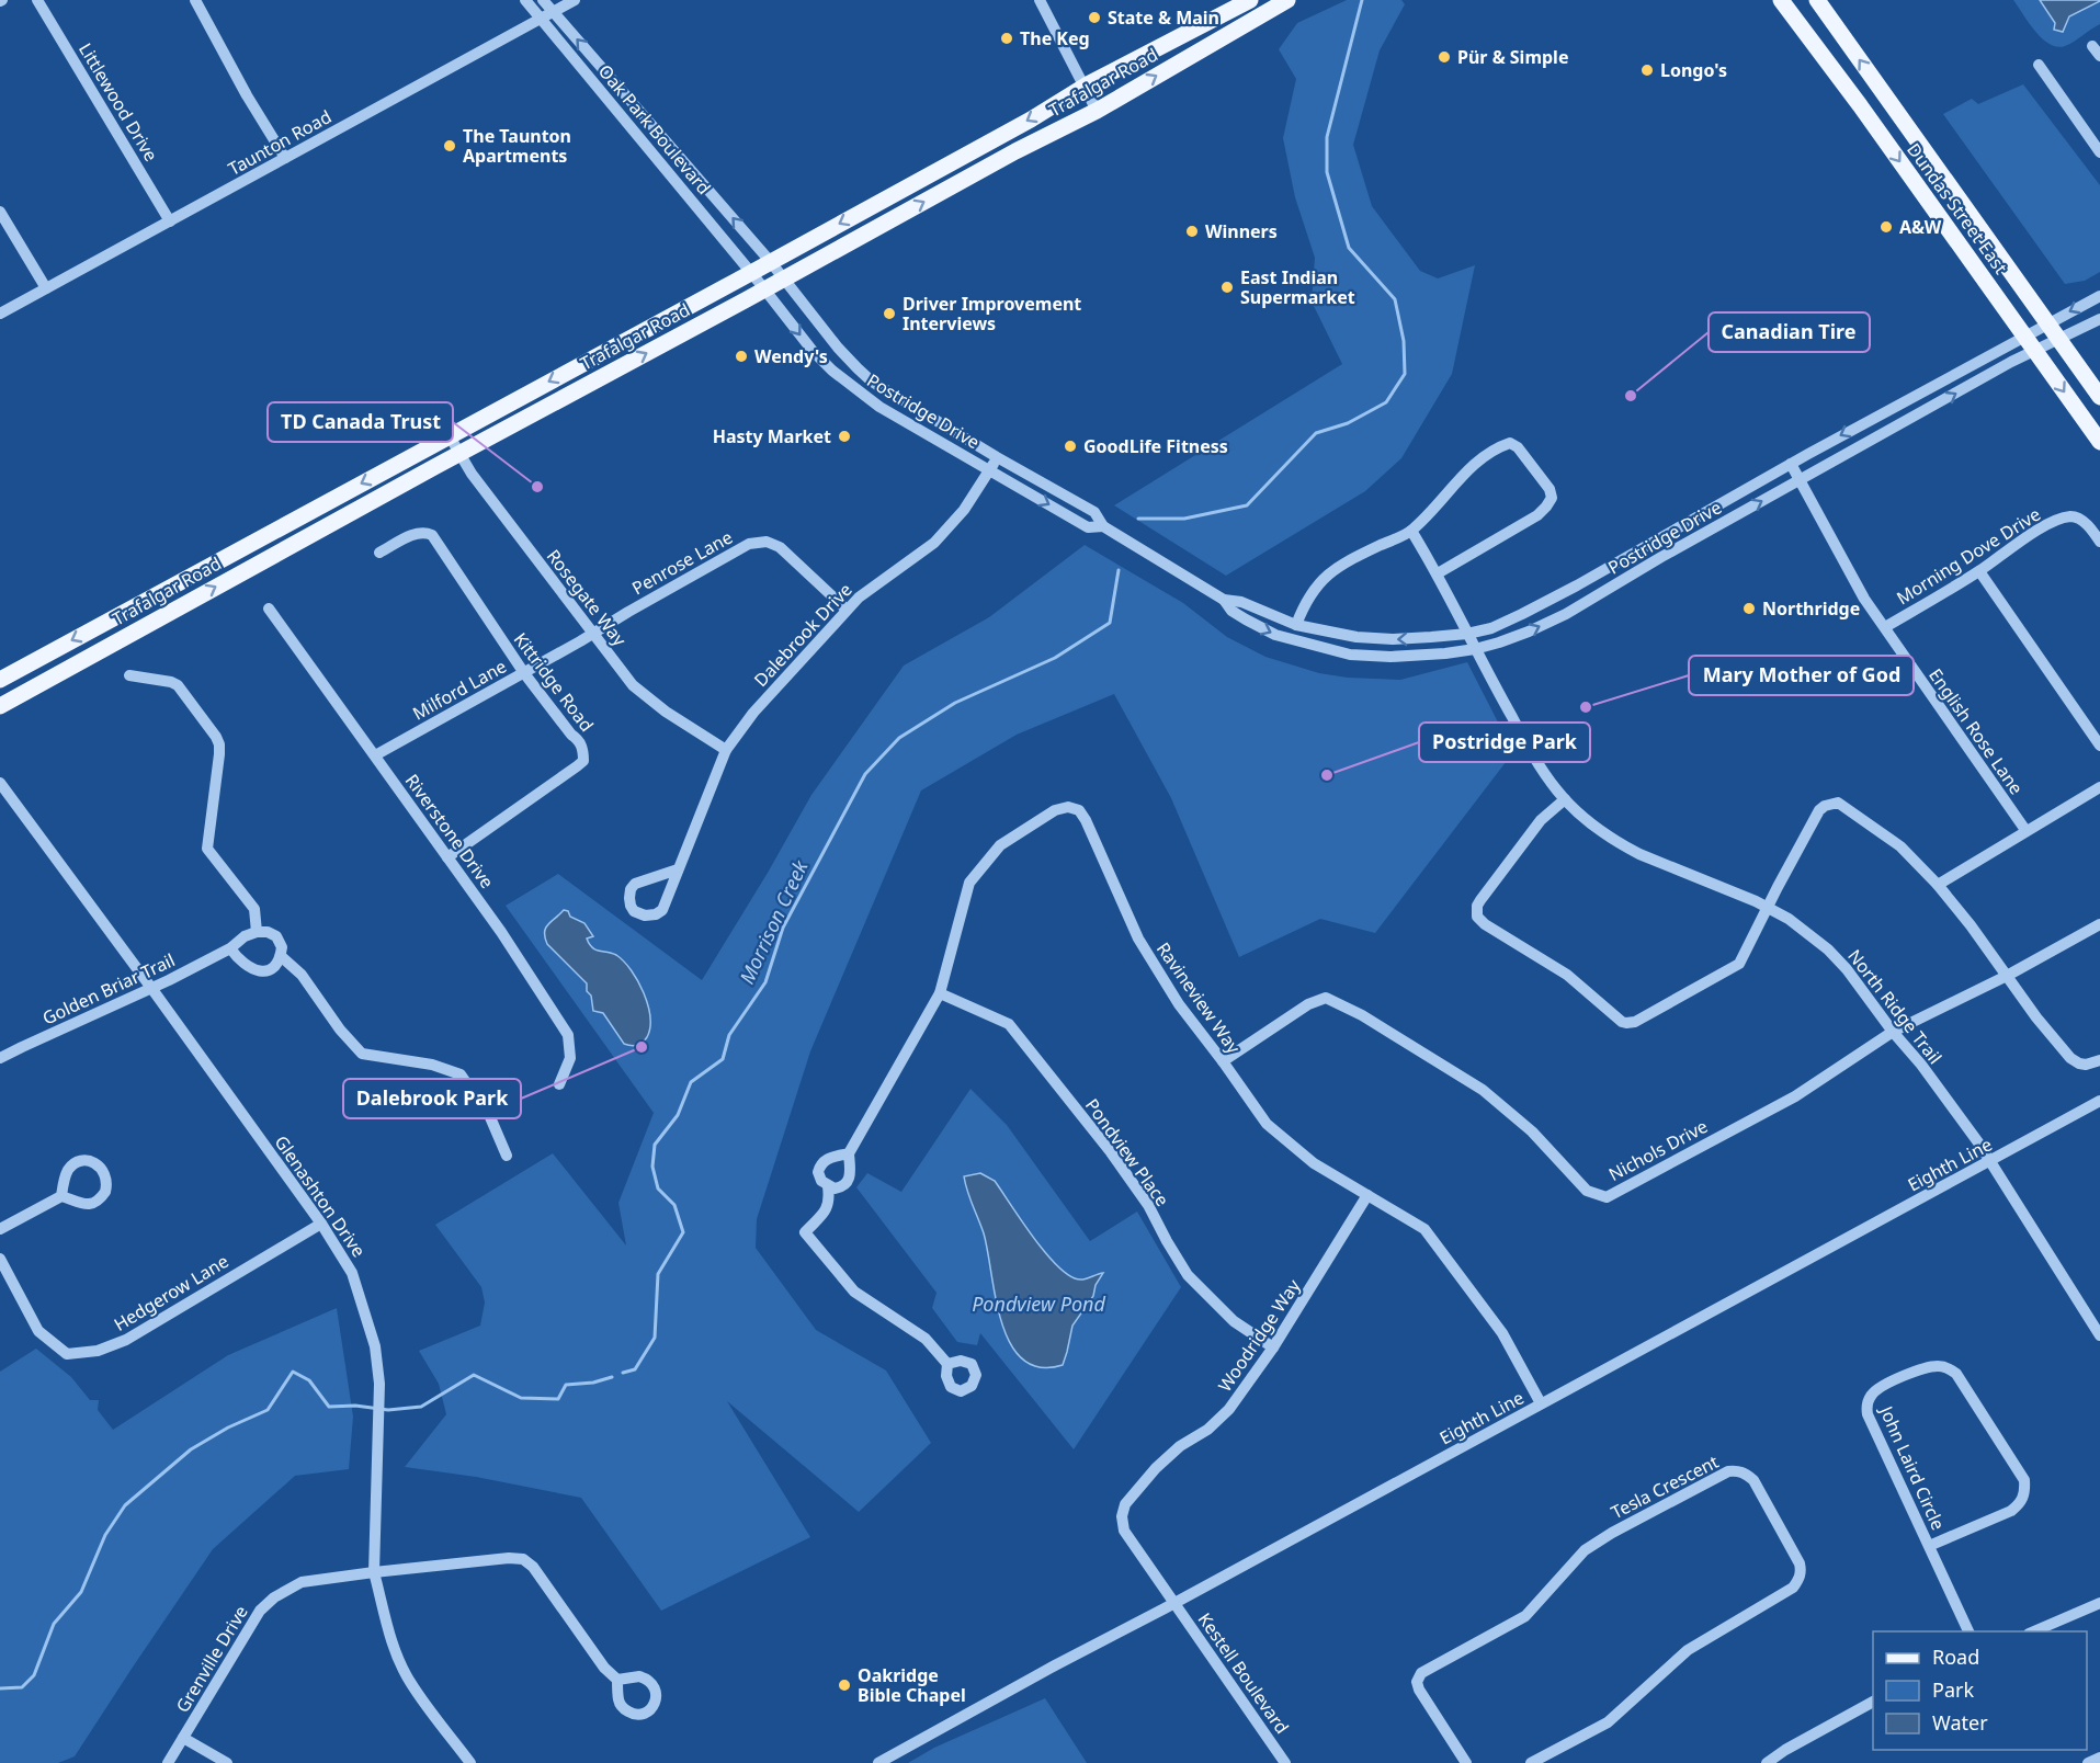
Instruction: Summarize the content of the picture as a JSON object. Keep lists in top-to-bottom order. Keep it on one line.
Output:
{"streets":{"main road":["Trafalgar Road","Dundas Street East"],"street":["Littlewood Drive","Oak Park Boulevard","Taunton Road","Postridge Drive","Morning Dove Drive","Penrose Lane","Rosegate Way","Dalebrook Drive","Kittridge Road","Milford Lane","English Rose Lane","Riverstone Drive","Golden Briar Trail","Ravineview Way","North Ridge Trail","Nichols Drive","Pondview Place","Eighth Line","Glenashton Drive","Hedgerow Lane","Woodridge Way","John Laird Circle","Tesla Crescent","Grenville Drive","Kestell Boulevard"]},"crossings":[["Trafalgar Road","Oak Park Boulevard"],["Trafalgar Road","Postridge Drive"],["Trafalgar Road","Rosegate Way"],["Littlewood Drive","Taunton Road"],["Oak Park Boulevard","Taunton Road"],["Oak Park Boulevard","Postridge Drive"],["Dundas Street East","Postridge Drive"],["Postridge Drive","Dalebrook Drive"],["Postridge Drive","English Rose Lane"],["Postridge Drive","North Ridge Trail"],["Morning Dove Drive","English Rose Lane"],["Penrose Lane","Rosegate Way"],["Penrose Lane","Dalebrook Drive"],["Penrose Lane","Milford Lane"],["Rosegate Way","Dalebrook Drive"],["Rosegate Way","Milford Lane"],["Kittridge Road","Milford Lane"],["Kittridge Road","Riverstone Drive"],["Milford Lane","Riverstone Drive"],["Golden Briar Trail","Glenashton Drive"],["Ravineview Way","Nichols Drive"],["Ravineview Way","Pondview Place"],["Ravineview Way","Eighth Line"],["Ravineview Way","Woodridge Way"],["North Ridge Trail","Nichols Drive"],["North Ridge Trail","Eighth Line"],["Pondview Place","Woodridge Way"],["Eighth Line","Woodridge Way"],["Eighth Line","Kestell Boulevard"],["Glenashton Drive","Hedgerow Lane"],["Glenashton Drive","Grenville Drive"],["Woodridge Way","Kestell Boulevard"]],"water":["Morrison Creek","Pondview Pond"],"places":["State & Main","The Keg","Pür & Simple","Longo's","The Taunton Apartments","A&W","Winners","East Indian Supermarket","Driver Improvement Interviews","Wendy's","Canadian Tire","Hasty Market","GoodLife Fitness","TD Canada Trust","Northridge","Mary Mother of God","Postridge Park","Dalebrook Park","Oakridge Bible Chapel"],"legend":["Road","Park","Water"]}
